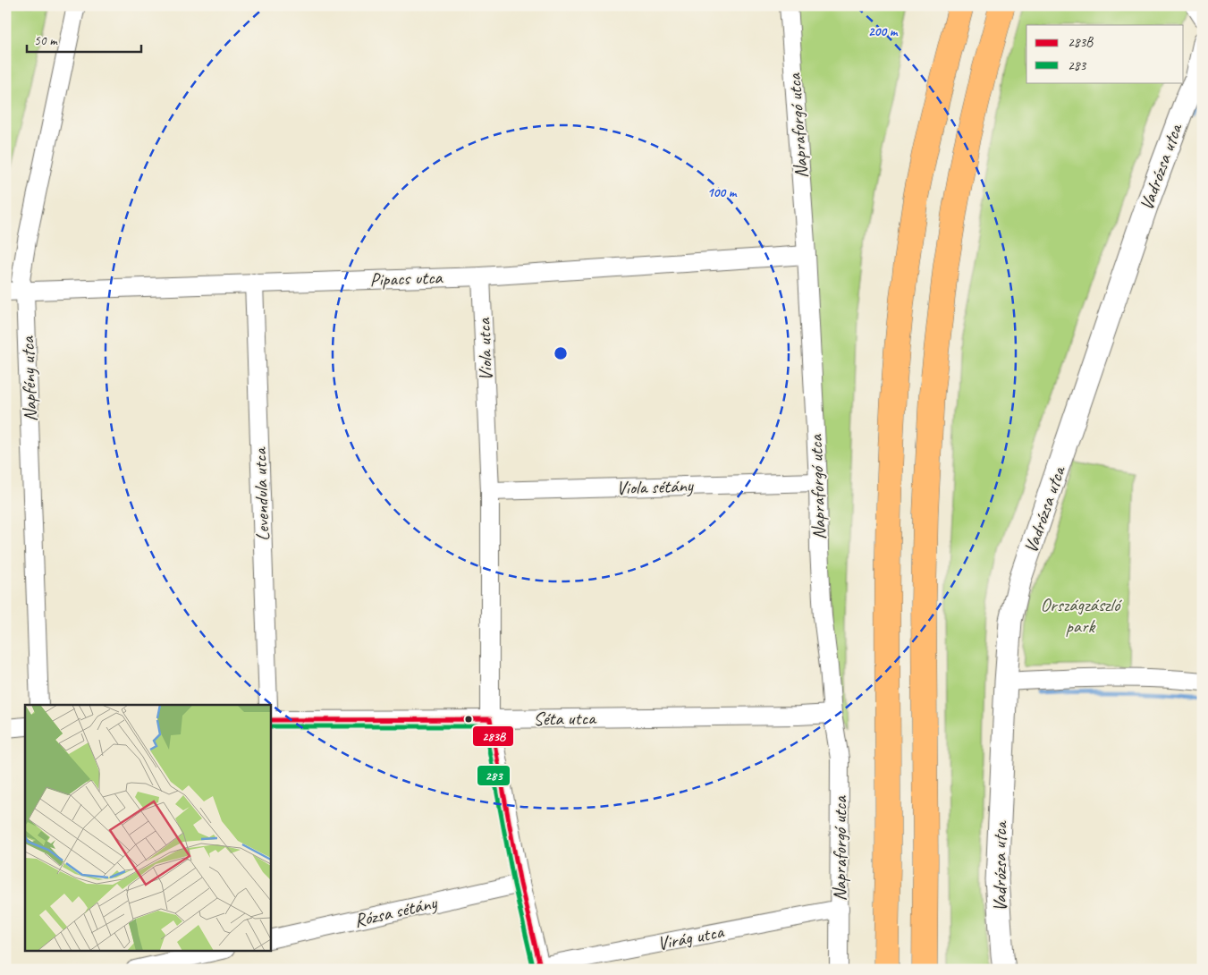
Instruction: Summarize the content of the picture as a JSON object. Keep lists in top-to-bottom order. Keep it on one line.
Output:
{"streets":{"street":["Napraforgó utca","Vadrózsa utca","Pipacs utca","Viola utca","Napfény utca","Viola sétány","Levendula utca","Séta utca","Rózsa sétány","Virág utca"]},"crossings":[["Napraforgó utca","Pipacs utca"],["Napraforgó utca","Viola sétány"],["Napraforgó utca","Séta utca"],["Napraforgó utca","Virág utca"],["Pipacs utca","Viola utca"],["Pipacs utca","Napfény utca"],["Pipacs utca","Levendula utca"],["Viola utca","Viola sétány"],["Viola utca","Séta utca"],["Viola utca","Rózsa sétány"],["Viola utca","Virág utca"]],"parks":["Országzászló park"],"lines":["transit line 283B","transit line 283"],"legend":["283B","283"],"scale_bar":"50 m","rings":["200 m","100 m"]}
